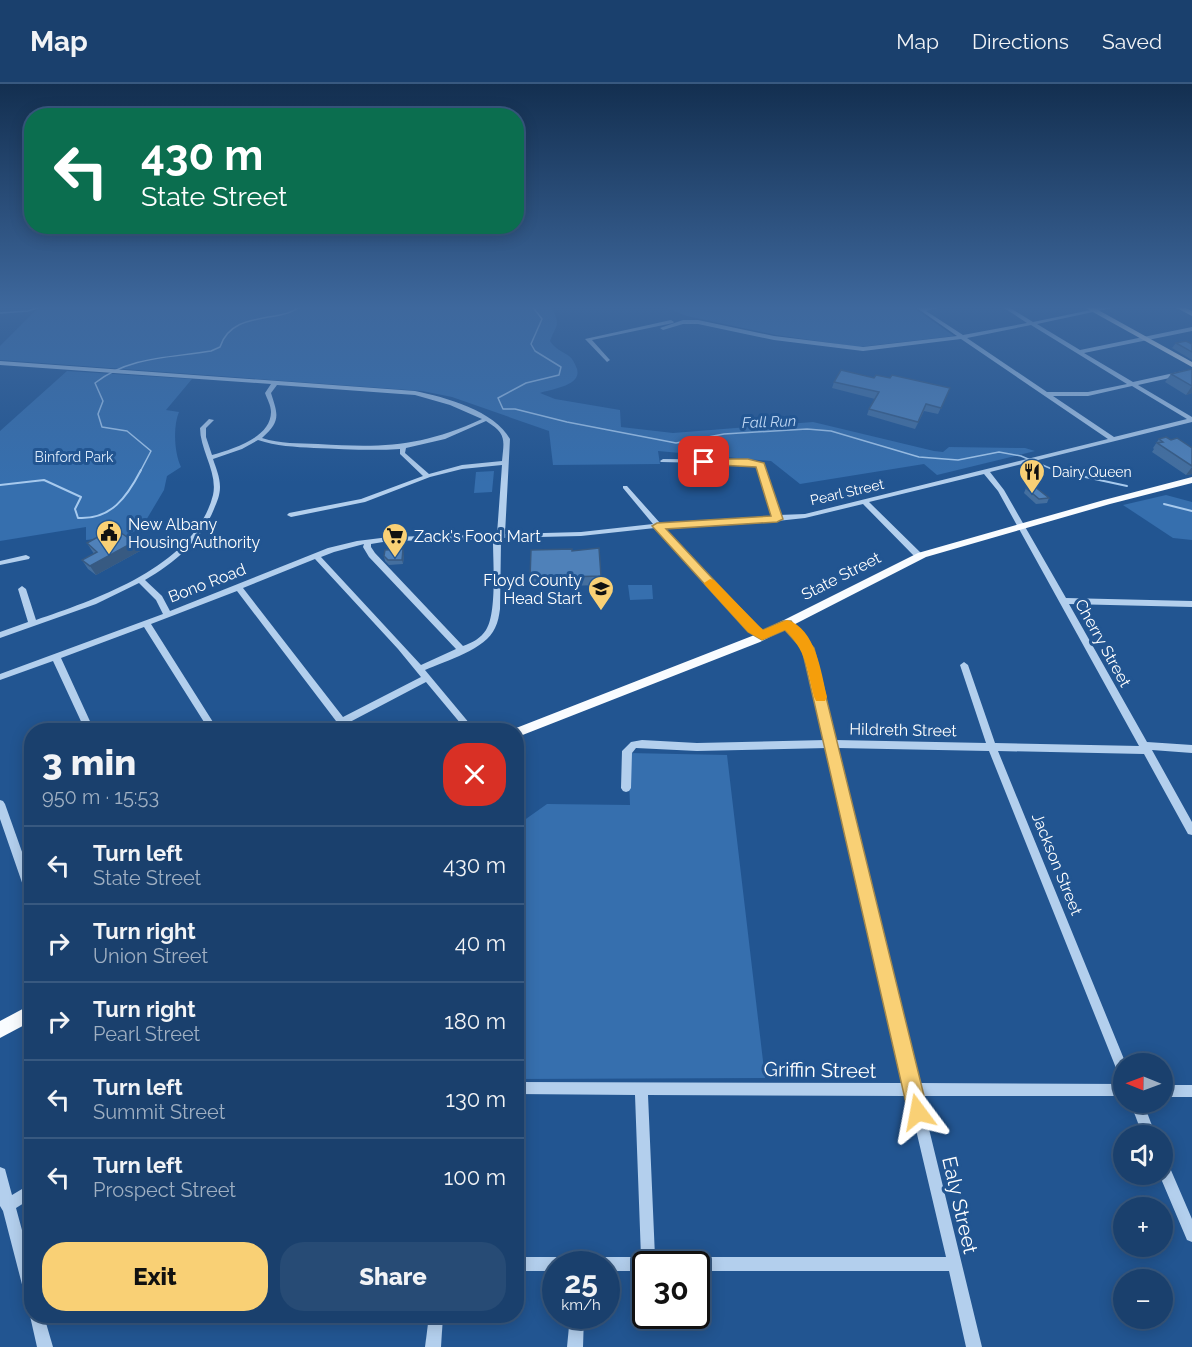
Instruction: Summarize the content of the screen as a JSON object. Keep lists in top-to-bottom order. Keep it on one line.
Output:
{"streets":{"main road":["State Street"],"street":["Pearl Street","Bono Road","Cherry Street","Hildreth Street","Jackson Street","Griffin Street","Ealy Street"]},"crossings":[["Pearl Street","Bono Road"],["Pearl Street","Cherry Street"],["State Street","Cherry Street"],["State Street","Ealy Street"],["Cherry Street","Hildreth Street"],["Hildreth Street","Jackson Street"],["Hildreth Street","Ealy Street"],["Griffin Street","Ealy Street"]],"water":["Fall Run"],"parks":["Binford Park"],"places":{"restaurant":["Dairy Queen"],"public building":["New Albany Housing Authority"],"supermarket":["Zack's Food Mart"],"school or university":["Floyd County Head Start"]},"north":"left","page":{"header":"Map","nav":["Map","Directions","Saved"],"turn":["430 m","State Street"],"heading":["3 min","950 m · 15:53"],"list":[{"name":"Turn left","note":"State Street","value":"430 m"},{"name":"Turn right","note":"Union Street","value":"40 m"},{"name":"Turn right","note":"Pearl Street","value":"180 m"},{"name":"Turn left","note":"Summit Street","value":"130 m"},{"name":"Turn left","note":"Prospect Street","value":"100 m"}],"map_buttons":["+","−"],"buttons":["Exit","Share"],"speed":"25 km/h","limit":"30"}}
